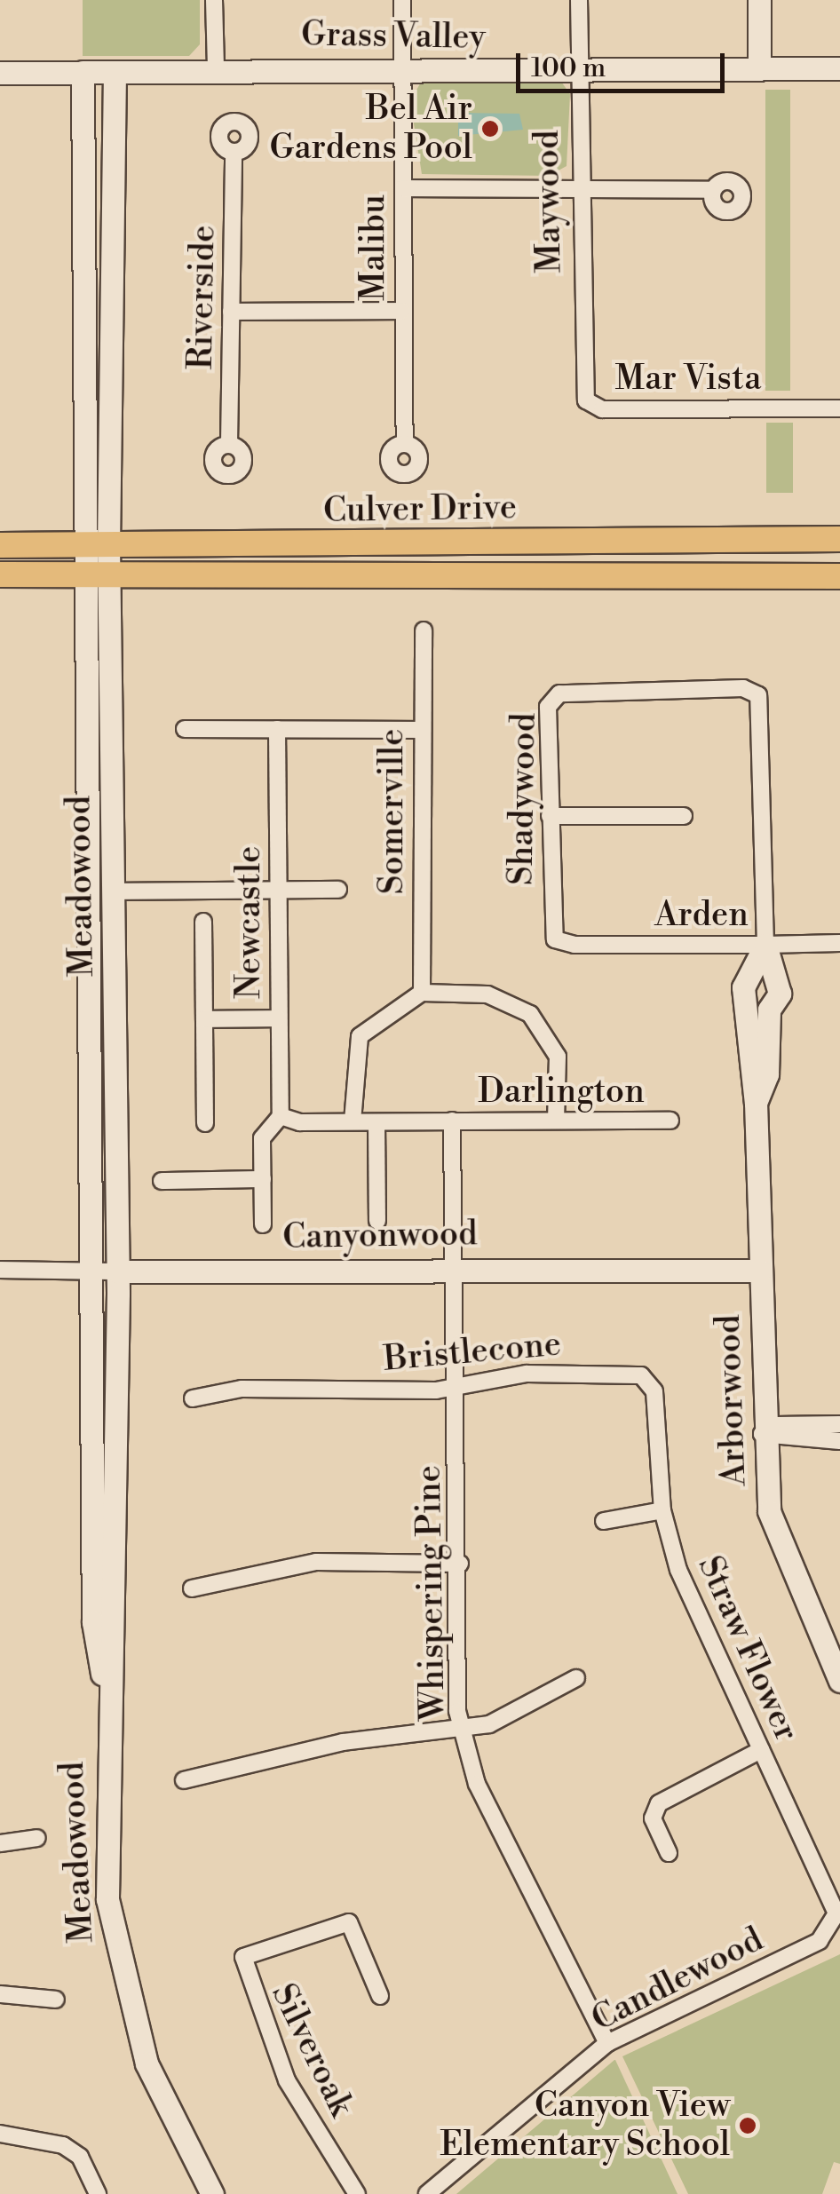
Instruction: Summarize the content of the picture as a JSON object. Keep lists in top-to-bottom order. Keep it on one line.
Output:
{"streets":{"main road":["Grass Valley","Culver Drive","Meadowood","Canyonwood","Arborwood"],"street":["Maywood","Malibu","Riverside","Mar Vista","Shadywood","Somerville","Arden","Newcastle","Darlington","Bristlecone","Whispering Pine","Straw Flower","Candlewood","Silveroak"]},"crossings":[["Grass Valley","Maywood"],["Grass Valley","Malibu"],["Grass Valley","Meadowood"],["Maywood","Mar Vista"],["Culver Drive","Meadowood"],["Shadywood","Arden"],["Shadywood","Arborwood"],["Meadowood","Canyonwood"],["Arden","Arborwood"],["Newcastle","Darlington"],["Darlington","Canyonwood"],["Darlington","Whispering Pine"],["Canyonwood","Arborwood"],["Canyonwood","Whispering Pine"],["Bristlecone","Whispering Pine"],["Bristlecone","Straw Flower"],["Whispering Pine","Candlewood"],["Straw Flower","Candlewood"]],"places":["Bel Air Gardens Pool","Canyon View Elementary School"],"scale_bar":"100 m"}
